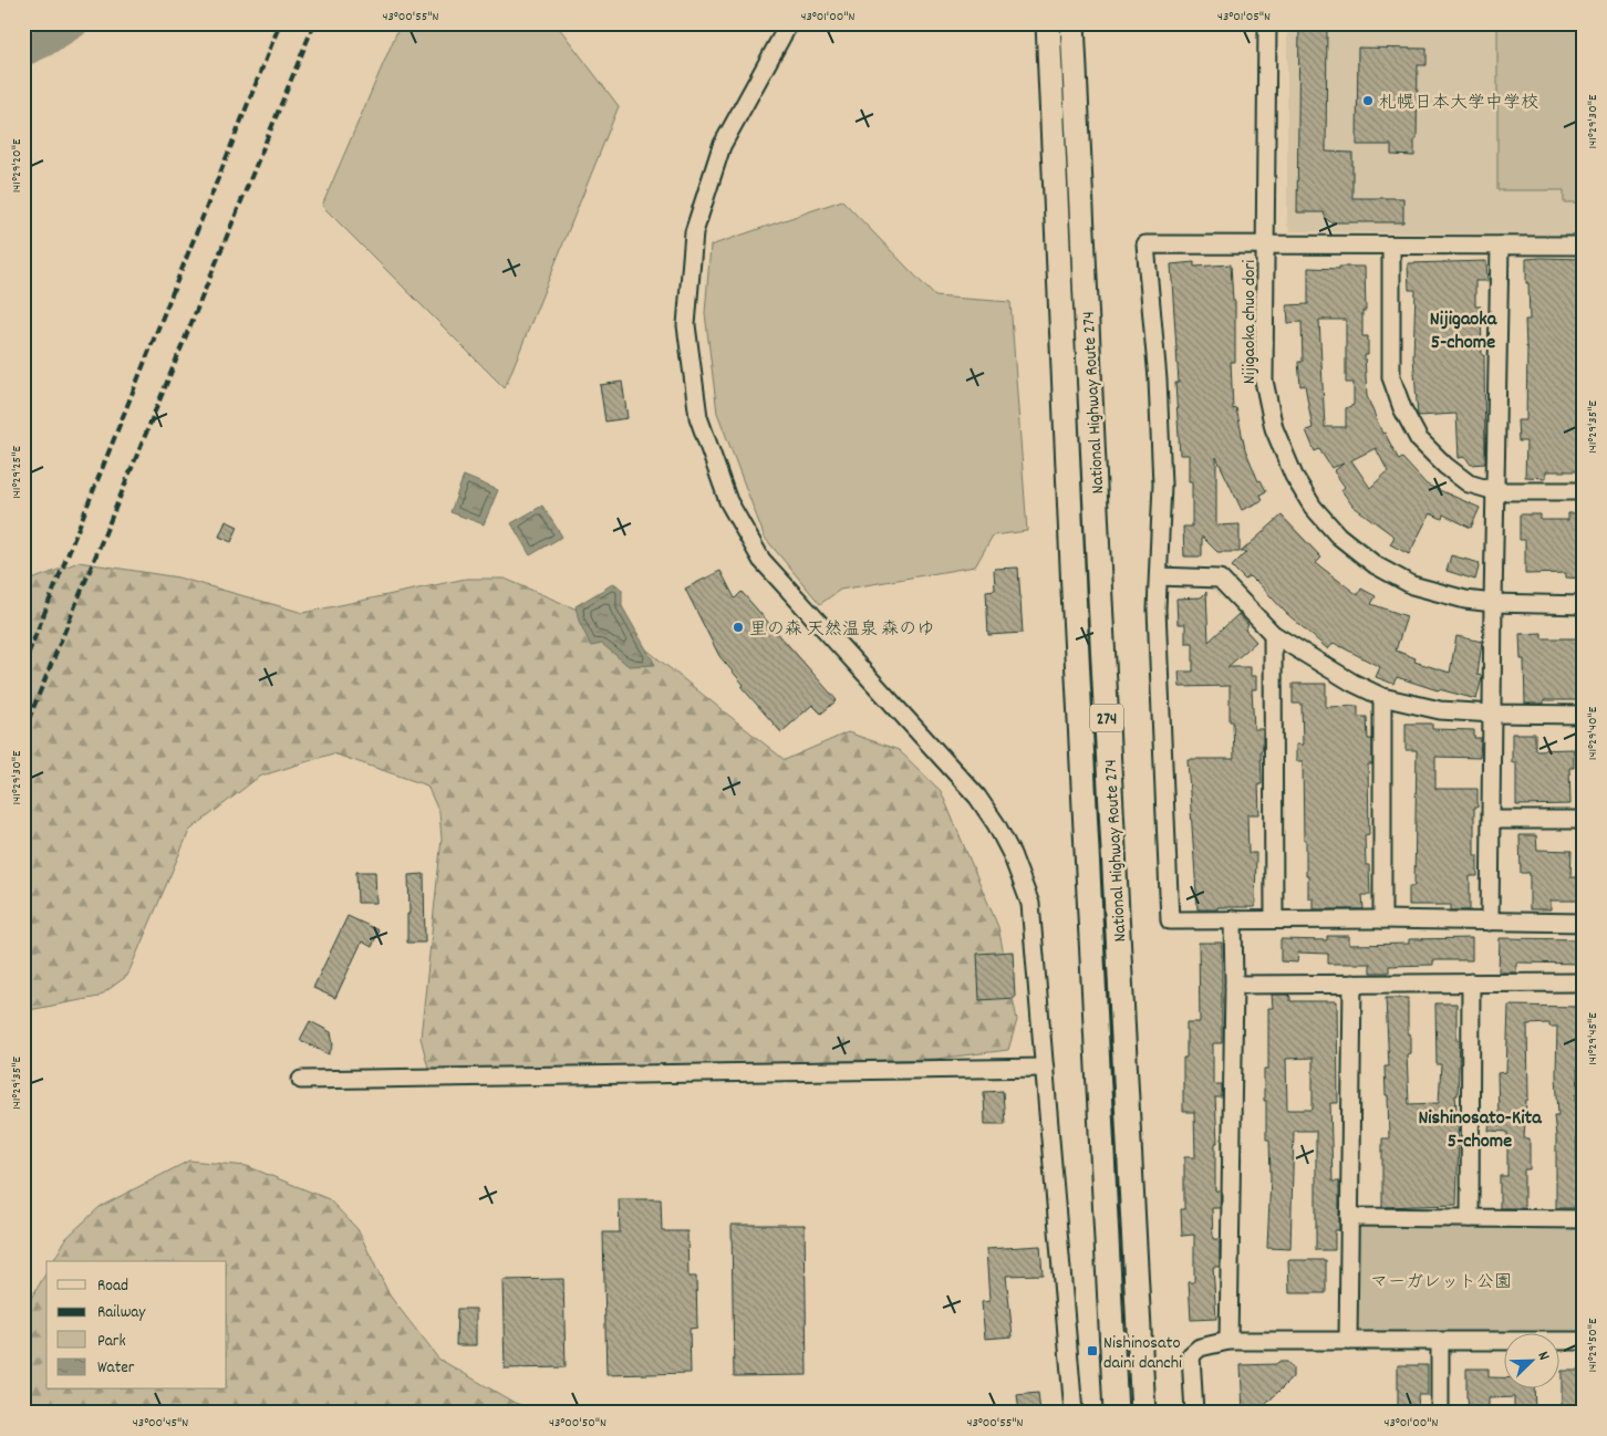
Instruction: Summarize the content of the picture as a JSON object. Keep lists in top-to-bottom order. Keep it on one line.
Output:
{"streets":{"highway":["National Highway Route 274","274"],"street":["Nijigaoka chuo dori"]},"districts":["Nijigaoka 5-chome","Nishinosato-Kita 5-chome"],"parks":["マーガレット公園"],"places":{"other":["札幌日本大学中学校","里の森 天然温泉 森のゆ"],"transit":["Nishinosato daini danchi"]},"legend":["Road","Railway","Park","Water"],"north":"top right","coordinates":["43°00'55\"N","43°01'00\"N","43°01'05\"N","141°29'30\"E","141°29'20\"E","141°29'35\"E","141°29'25\"E","141°29'40\"E","141°29'45\"E","141°29'50\"E","43°00'45\"N","43°00'50\"N"]}
